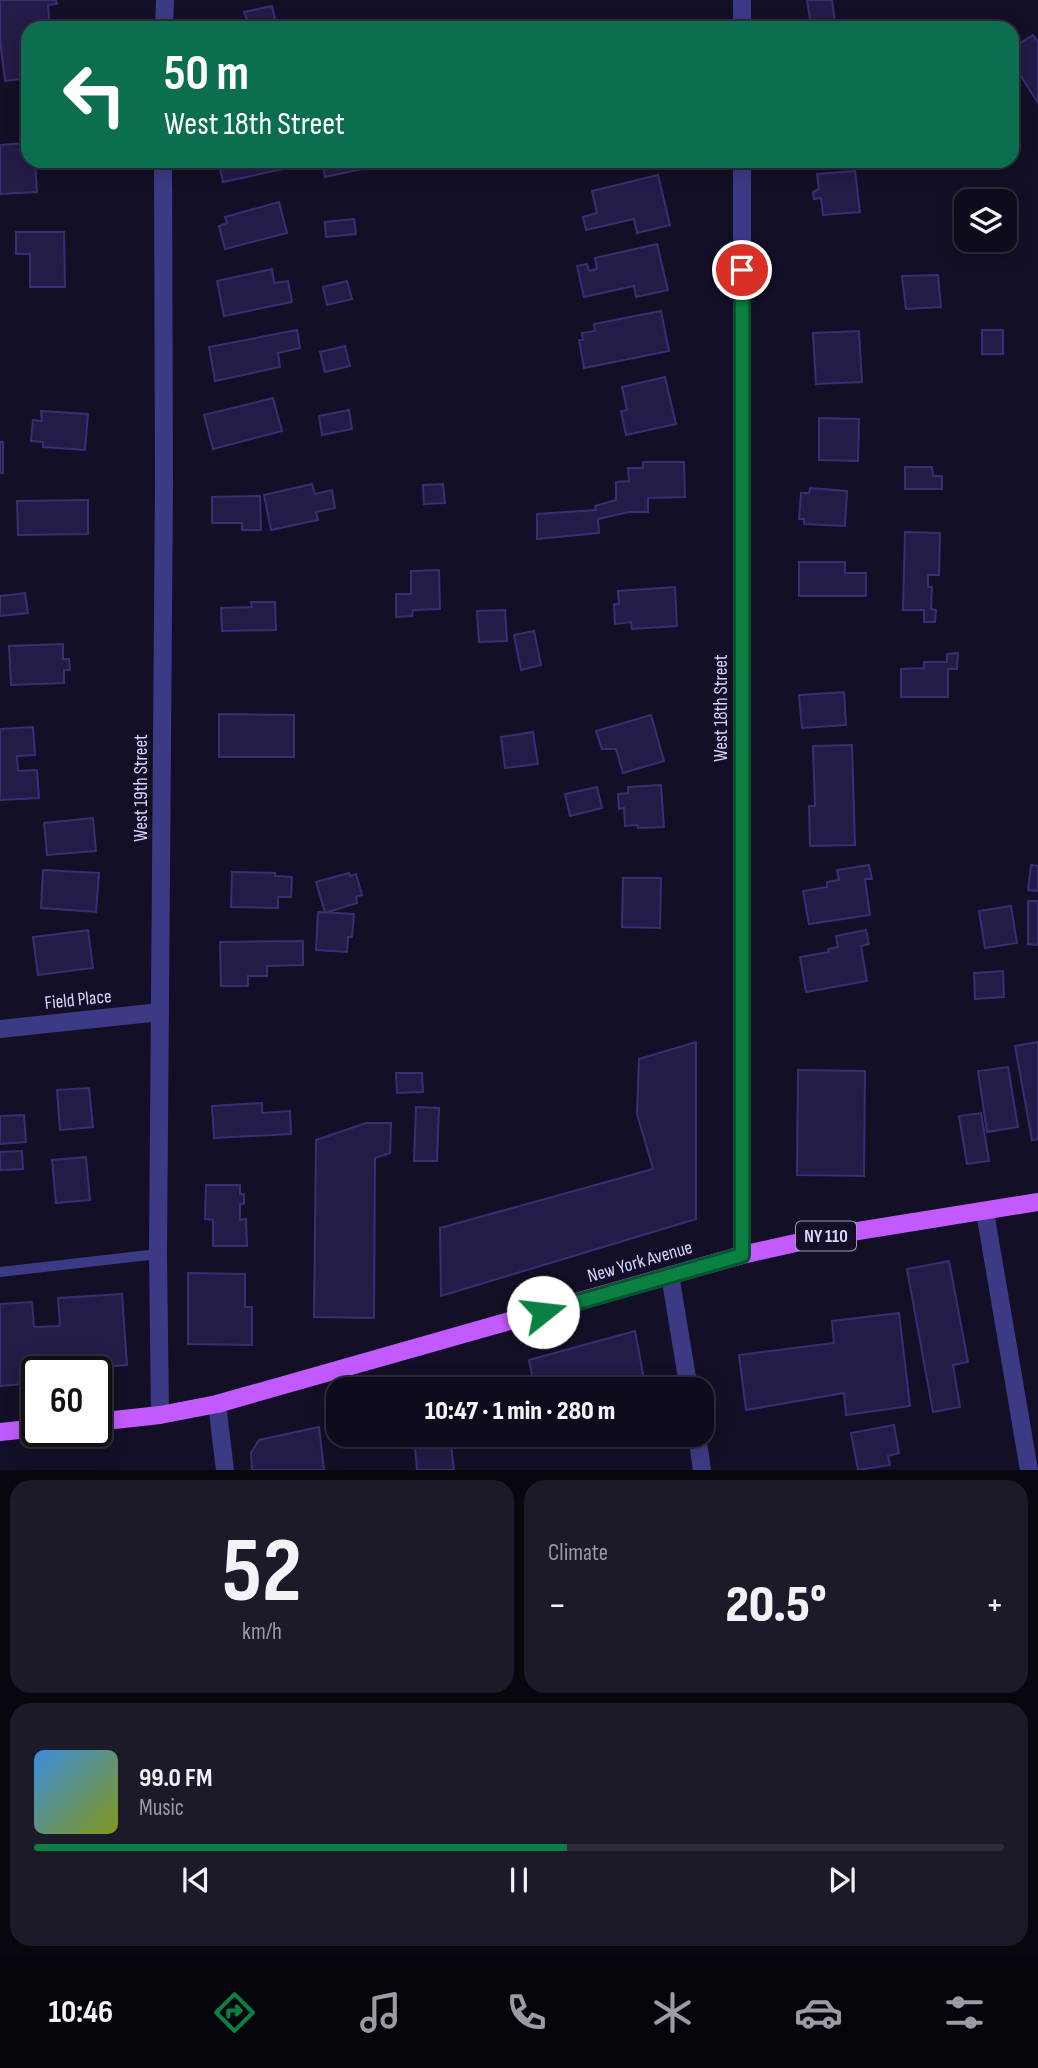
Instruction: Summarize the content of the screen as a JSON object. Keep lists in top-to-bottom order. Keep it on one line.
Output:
{"streets":{"main road":["NY 110","New York Avenue"],"street":["West 18th Street","West 19th Street","Field Place"]},"crossings":[["West 18th Street","New York Avenue"],["West 19th Street","Field Place"],["West 19th Street","New York Avenue"]],"page":{"turn":["50 m","West 18th Street"],"limit":"60","trip":"10:47 · 1 min · 280 m","tile":[["52","km/h"],"Climate"],"heat":["−","20.5°","+"],"song":["99.0 FM","Music"],"tabs":"10:46"}}
